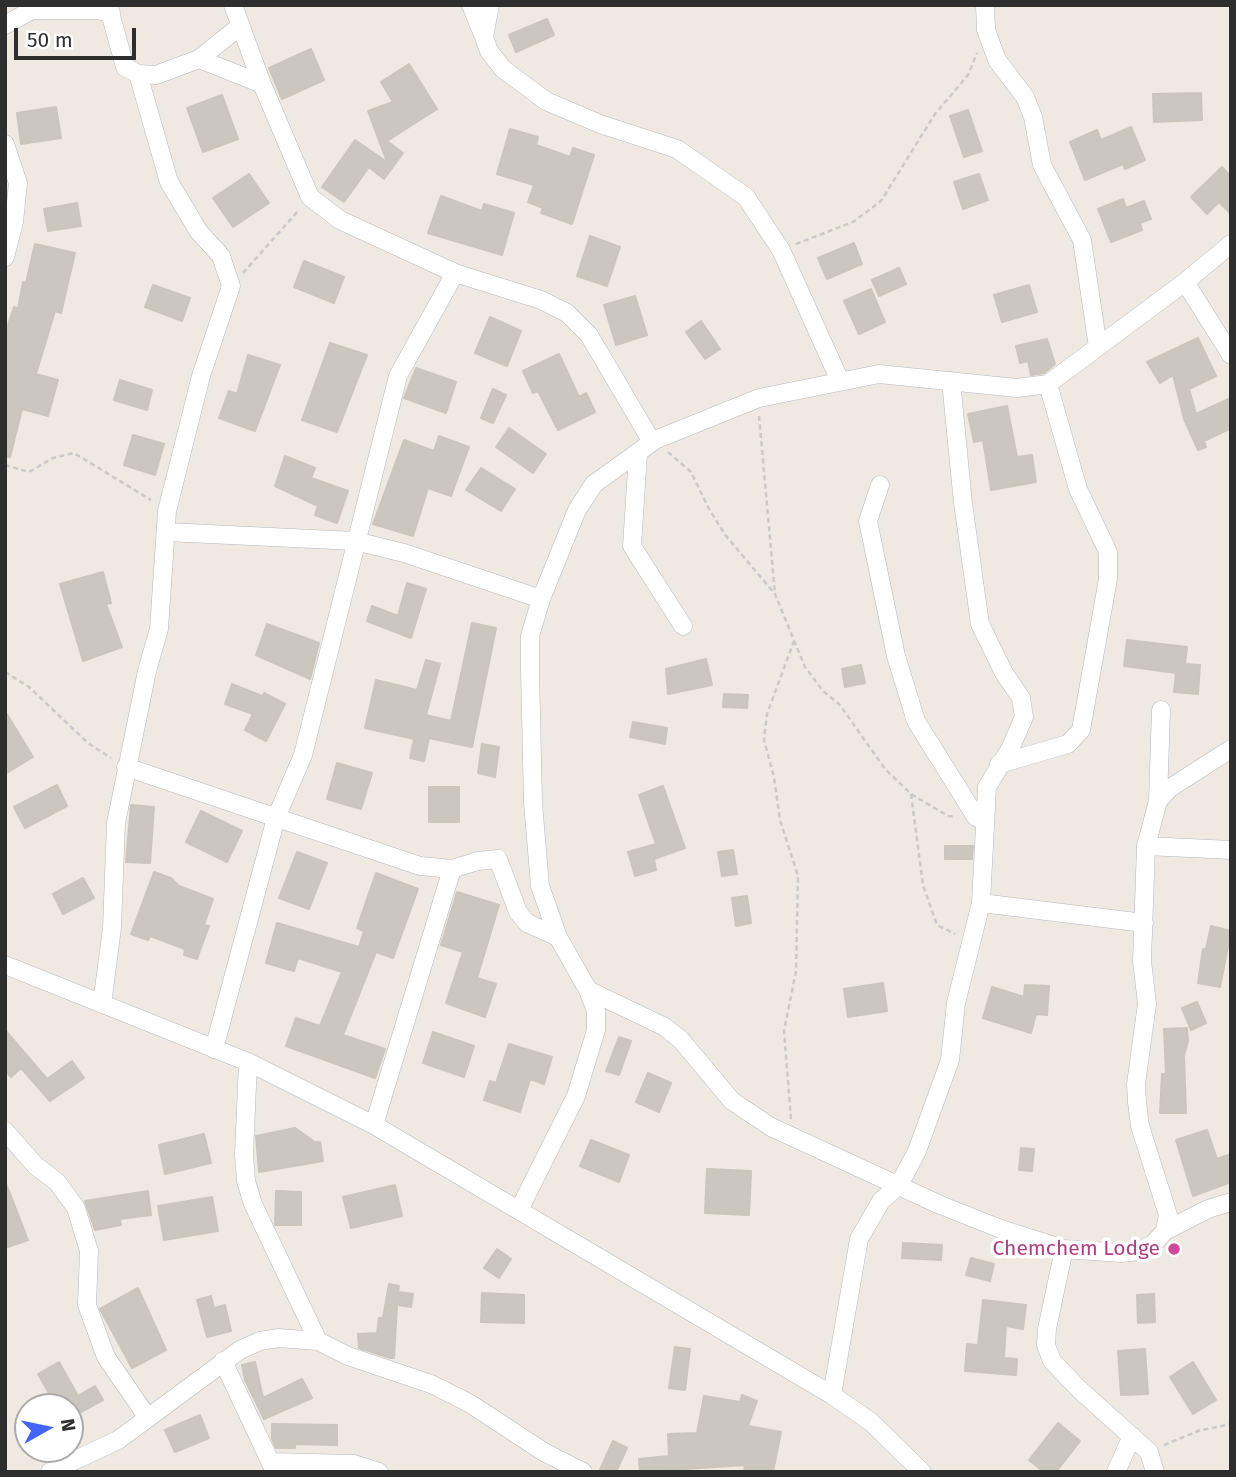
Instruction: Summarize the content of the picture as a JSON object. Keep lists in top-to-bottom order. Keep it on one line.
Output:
{"places":["Chemchem Lodge"],"scale_bar":"50 m","north":"right"}
